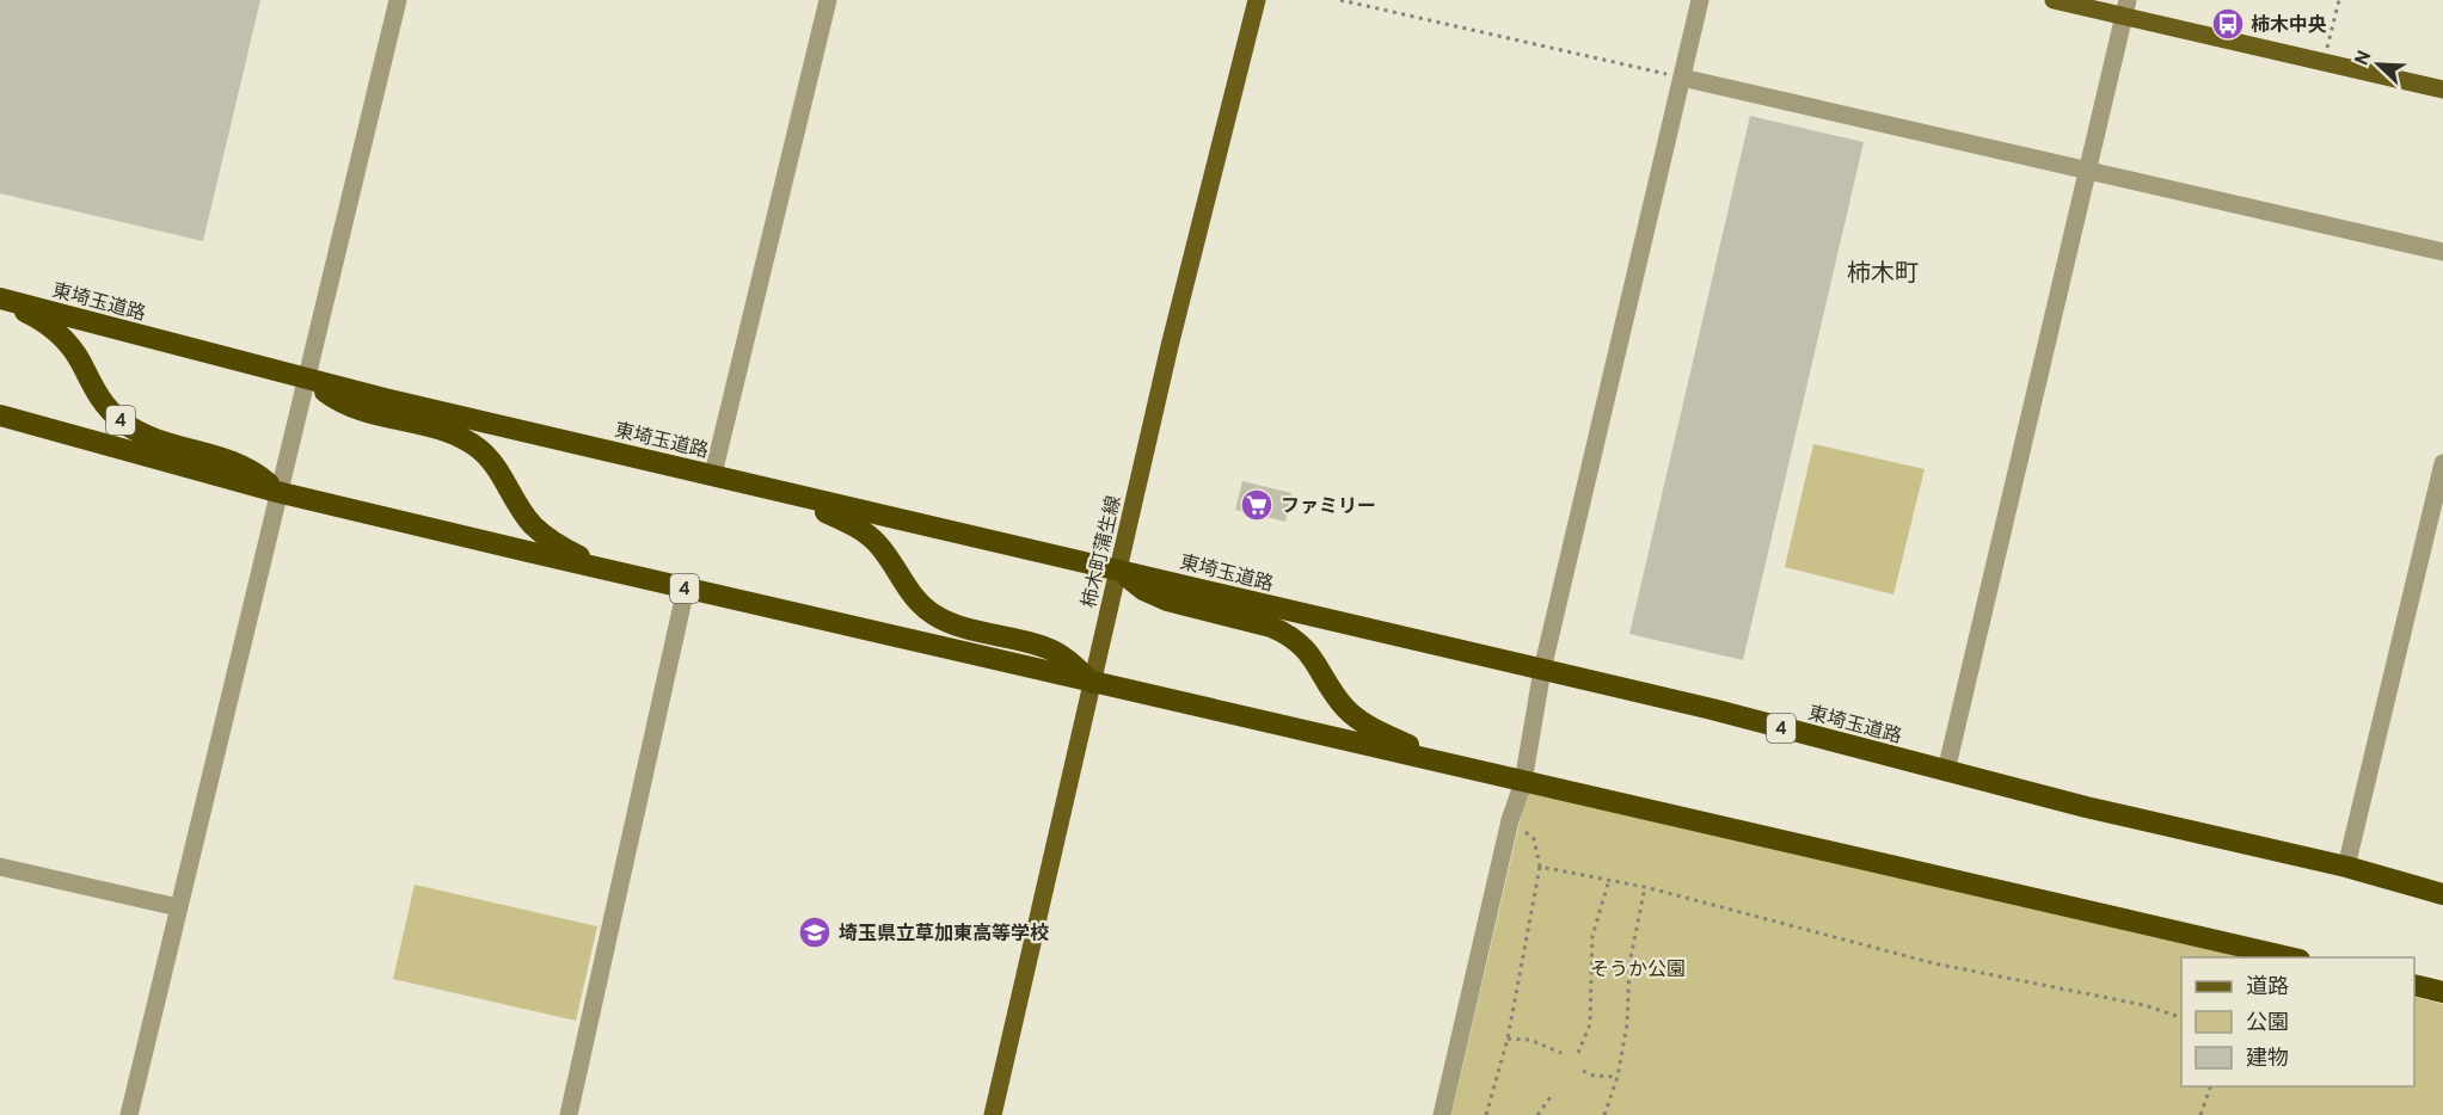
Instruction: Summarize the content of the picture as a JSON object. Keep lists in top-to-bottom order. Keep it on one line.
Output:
{"streets":{"highway":["東埼玉道路","4"],"main road":["柿木町蒲生線"]},"crossings":[["東埼玉道路","4"],["東埼玉道路","柿木町蒲生線"],["4","柿木町蒲生線"]],"districts":["柿木町"],"parks":["そうか公園"],"places":{"bus stop":["柿木中央"],"supermarket":["ファミリー"],"school or university":["埼玉県立草加東高等学校"]},"legend":["道路","公園","建物"],"north":"top left"}
